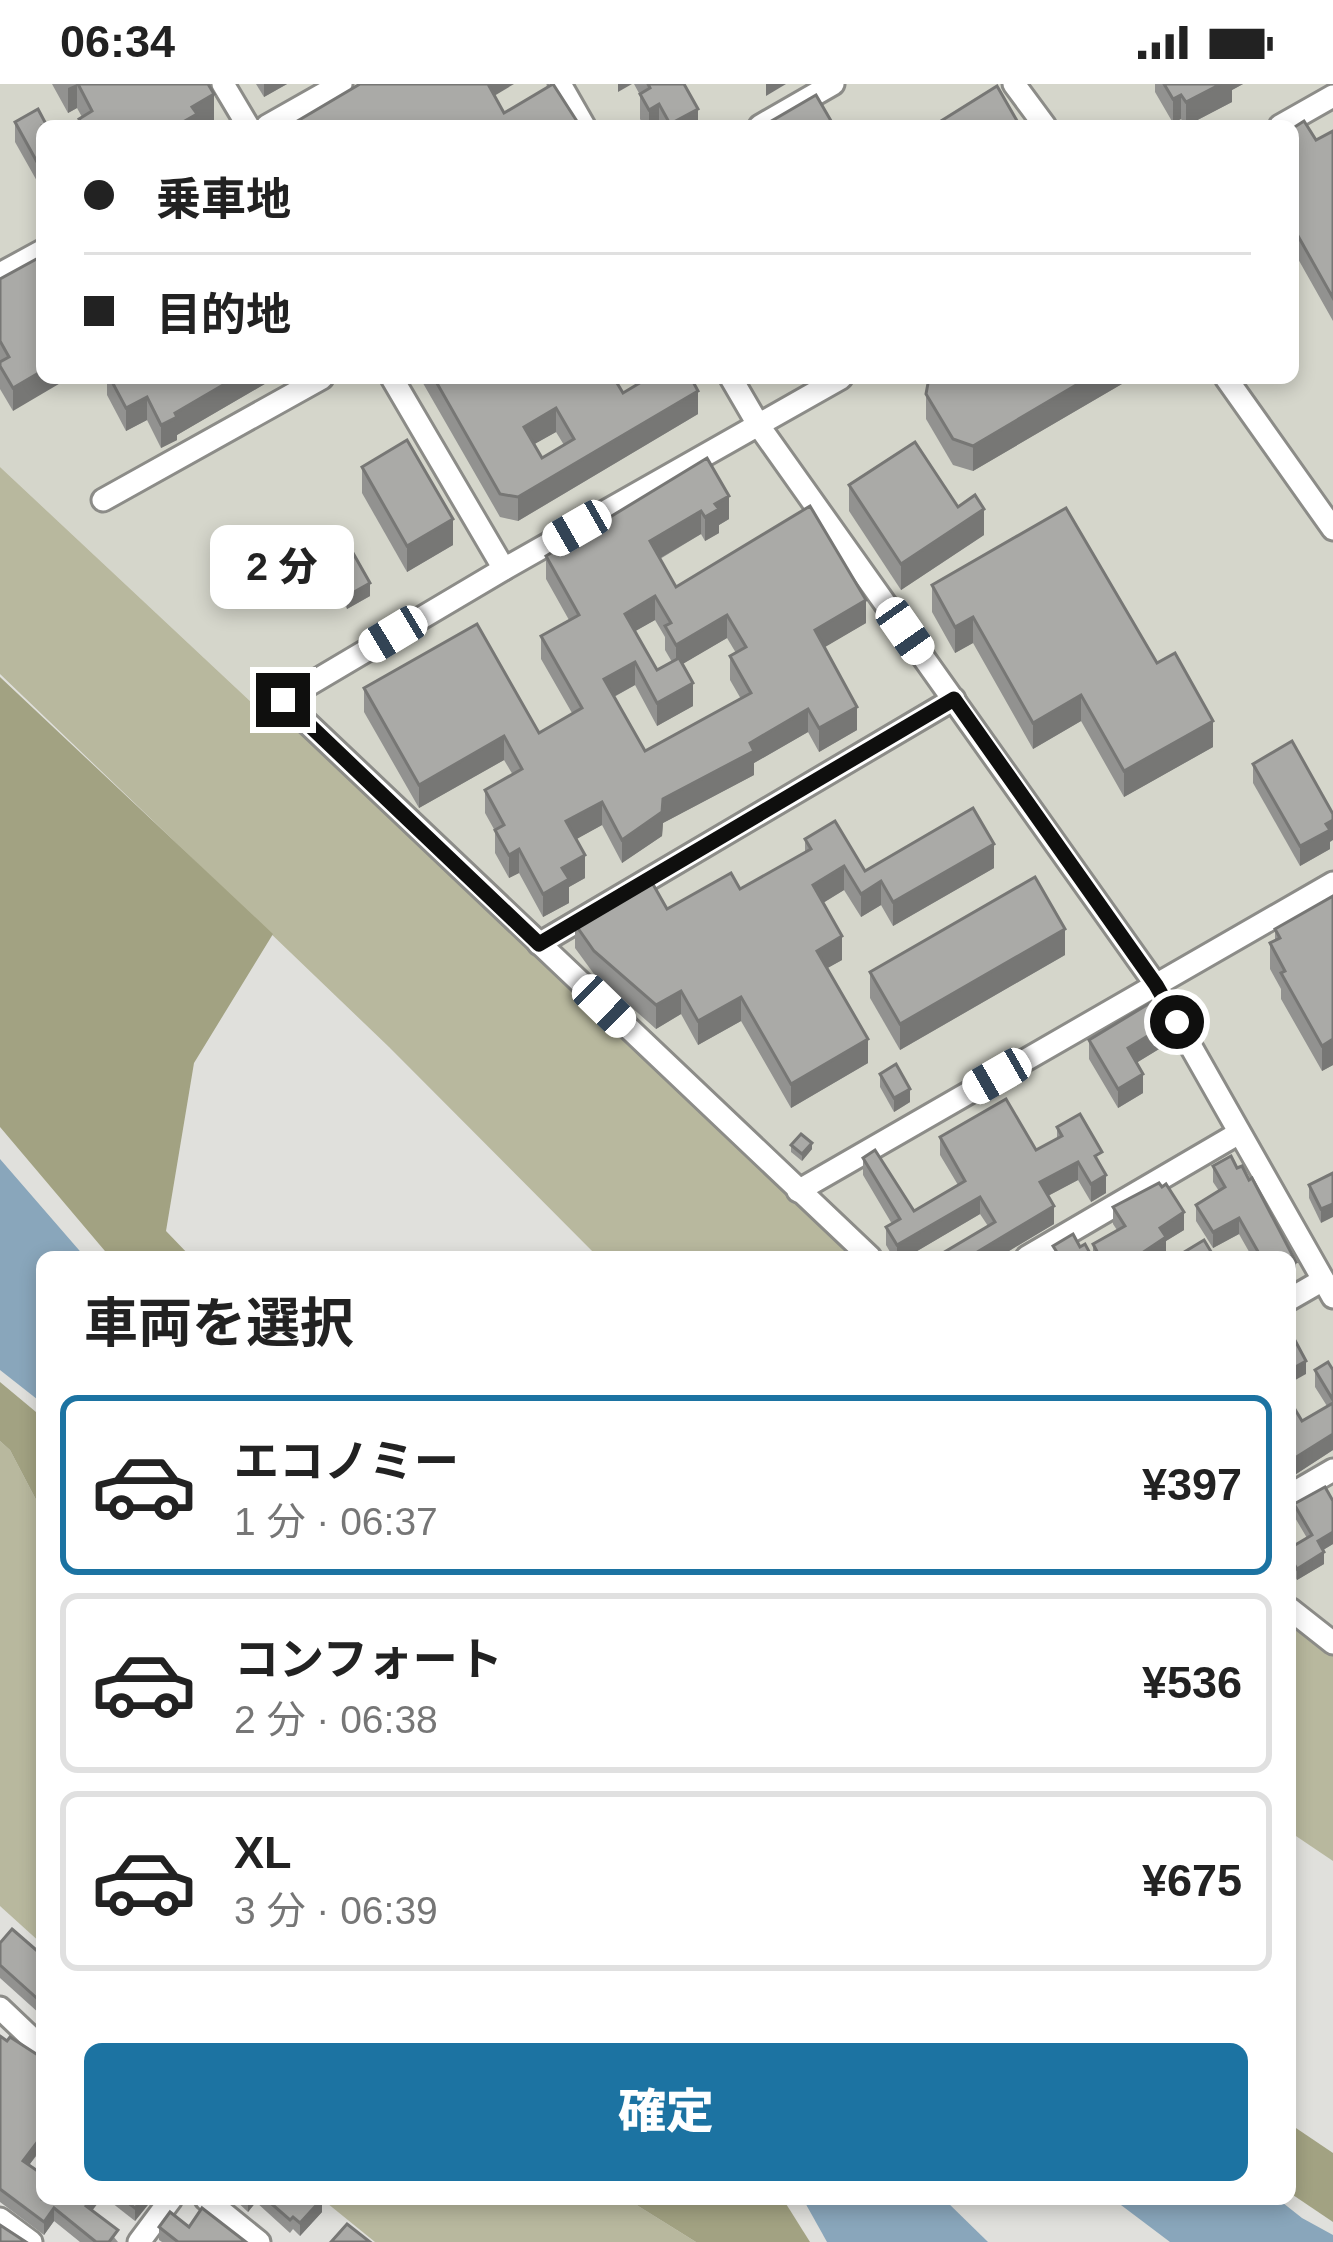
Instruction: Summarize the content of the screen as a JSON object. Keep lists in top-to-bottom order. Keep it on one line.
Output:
{"page":{"status":"06:34","banner":["乗車地","目的地"],"bubble":"2 分","heading":"車両を選択","list":[{"name":"エコノミー","note":"1 分 · 06:37","value":"¥397"},{"name":"コンフォート","note":"2 分 · 06:38","value":"¥536"},{"name":"XL","note":"3 分 · 06:39","value":"¥675"}],"buttons":"確定"}}
